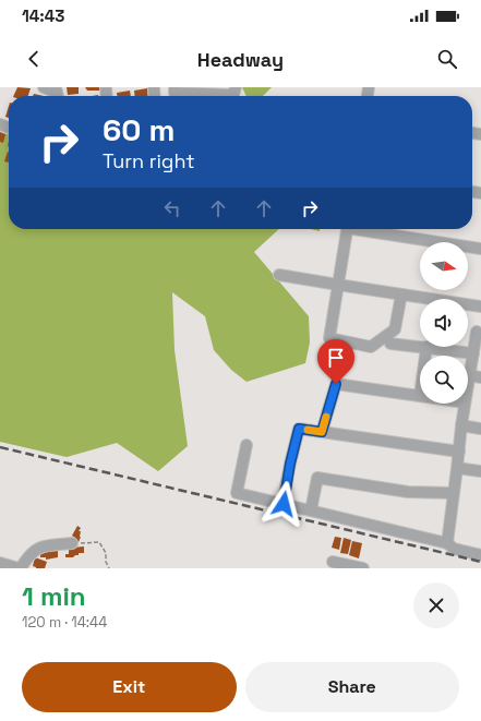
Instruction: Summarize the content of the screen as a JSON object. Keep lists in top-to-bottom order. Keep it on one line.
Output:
{"north":"right","page":{"status":"14:43","header":"Headway","turn":["60 m","Turn right"],"heading":["1 min","120 m · 14:44"],"buttons":["Exit","Share"]}}
